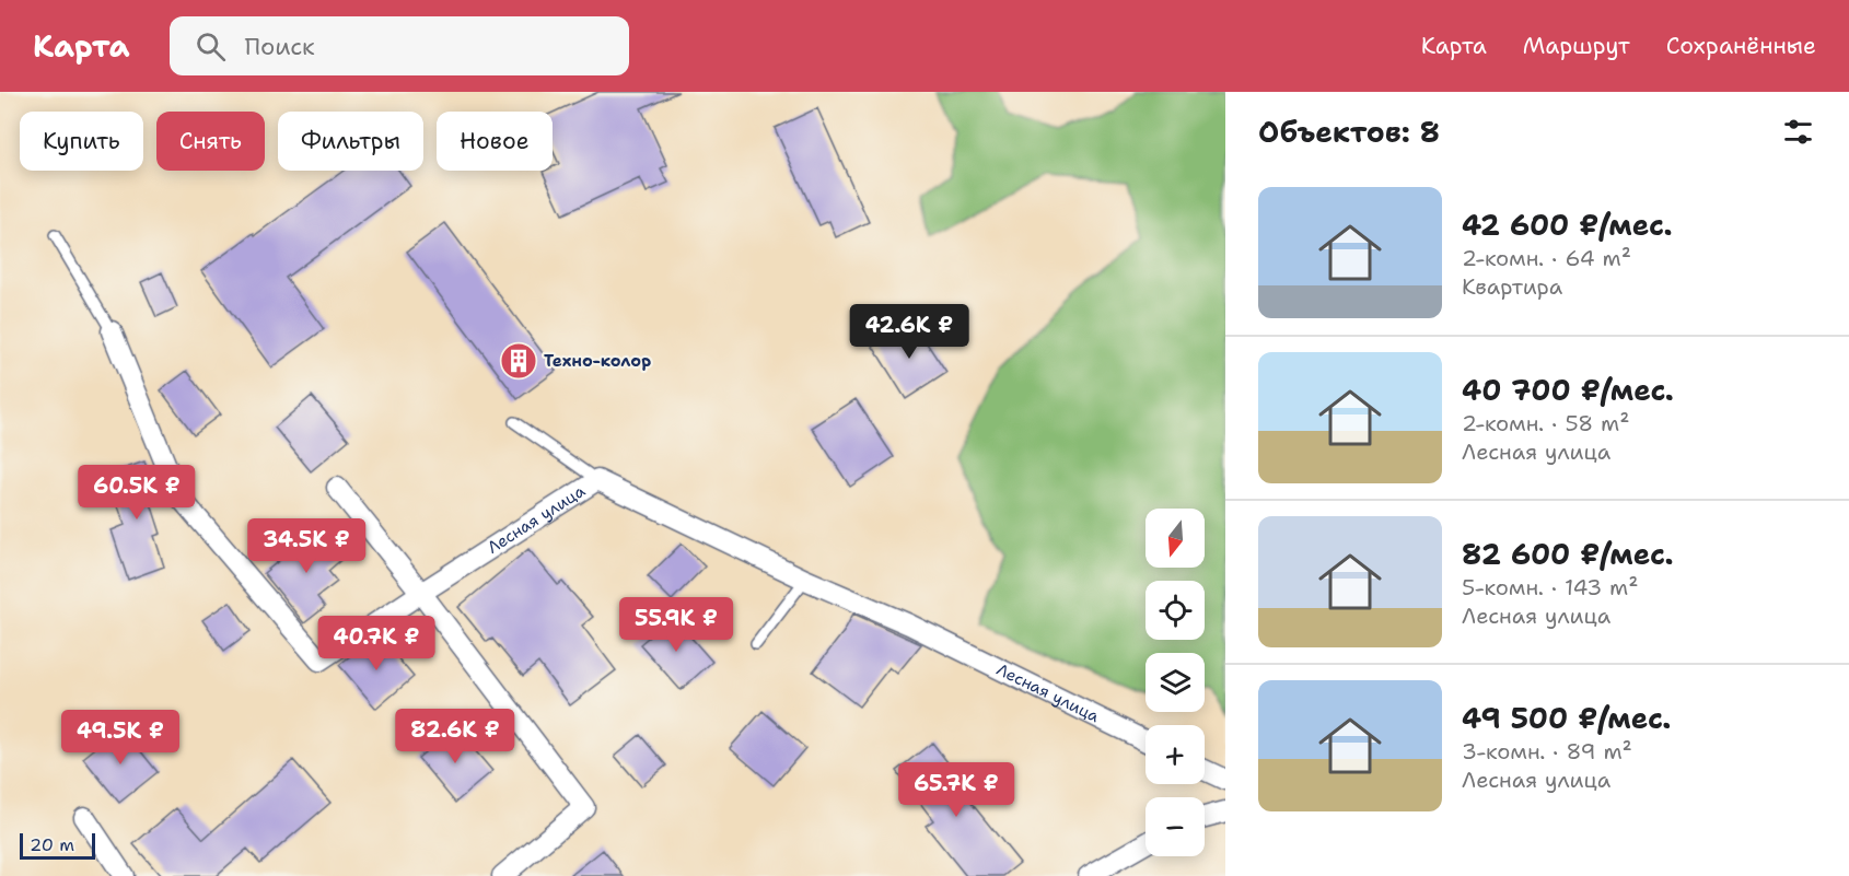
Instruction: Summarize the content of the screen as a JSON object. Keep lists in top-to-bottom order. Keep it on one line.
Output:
{"streets":{"street":["Лесная улица"]},"places":{"building":["Техно-колор"]},"scale_bar":"20 m","north":"bottom","page":{"header":"Карта","search":"Поиск","nav":["Карта","Маршрут","Сохранённые"],"heading":"Объектов: 8","chip":["Купить","Снять","Фильтры","Новое"],"list":[{"name":"42 600 ₽/мес.","note":"2-комн. · 64 m² · Квартира"},{"name":"40 700 ₽/мес.","note":"2-комн. · 58 m² · Лесная улица"},{"name":"82 600 ₽/мес.","note":"5-комн. · 143 m² · Лесная улица"},{"name":"49 500 ₽/мес.","note":"3-комн. · 89 m² · Лесная улица"}],"price":["42.6K ₽","60.5K ₽","34.5K ₽","55.9K ₽","40.7K ₽","82.6K ₽","49.5K ₽","65.7K ₽"],"map_buttons":["+","−"],"scale":"20 m"}}
